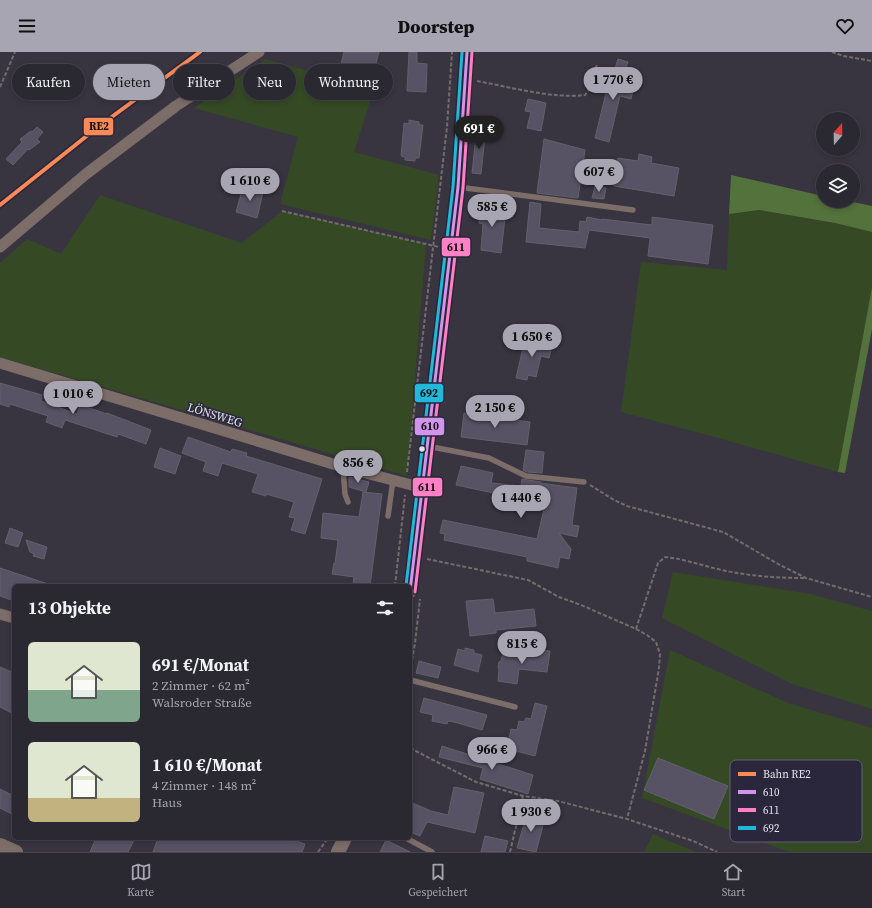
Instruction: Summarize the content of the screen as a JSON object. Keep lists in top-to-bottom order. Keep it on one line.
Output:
{"streets":{"street":["LÖNSWEG"]},"lines":["rail line RE2","transit line 610","transit line 611","transit line 692"],"legend":["Bahn RE2","610","611","692"],"north":"top","page":{"header":"Doorstep","chip":["Kaufen","Mieten","Filter","Neu","Wohnung"],"price":["1 770 €","691 €","607 €","1 610 €","585 €","1 650 €","1 010 €","2 150 €","856 €","1 440 €","815 €","966 €","1 930 €"],"heading":"13 Objekte","list":[{"name":"691 €/Monat","note":"2 Zimmer · 62 m² · Walsroder Straße"},{"name":"1 610 €/Monat","note":"4 Zimmer · 148 m² · Haus"}],"tabs":["Karte","Gespeichert","Start"]}}
